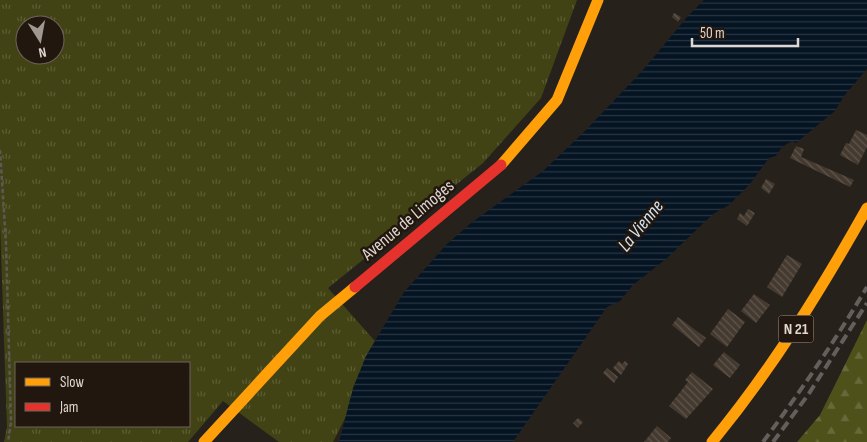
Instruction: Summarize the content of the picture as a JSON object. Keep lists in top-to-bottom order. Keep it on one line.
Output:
{"streets":{"main road":["Avenue de Limoges","N 21"]},"water":["La Vienne"],"legend":["Slow","Jam"],"scale_bar":"50 m","north":"bottom"}
